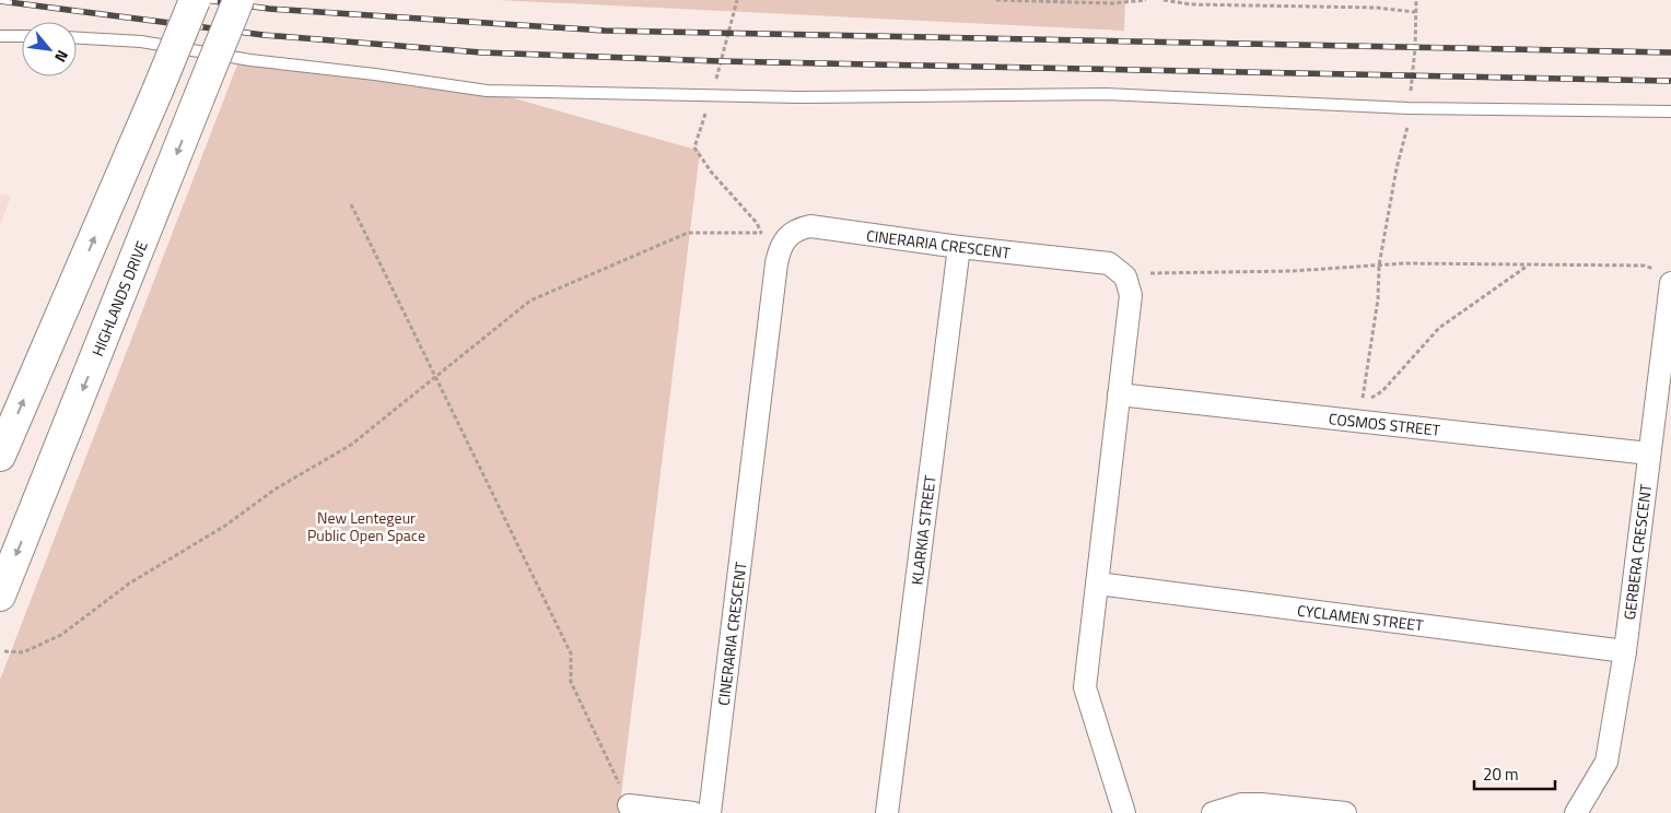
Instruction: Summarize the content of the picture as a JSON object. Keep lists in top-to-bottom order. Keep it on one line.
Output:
{"streets":{"main road":["HIGHLANDS DRIVE"],"street":["CINERARIA CRESCENT","COSMOS STREET","KLARKIA STREET","GERBERA CRESCENT","CYCLAMEN STREET"]},"crossings":[["CINERARIA CRESCENT","KLARKIA STREET"],["COSMOS STREET","GERBERA CRESCENT"],["GERBERA CRESCENT","CYCLAMEN STREET"]],"parks":["New Lentegeur Public Open Space"],"scale_bar":"20 m","north":"bottom right"}
